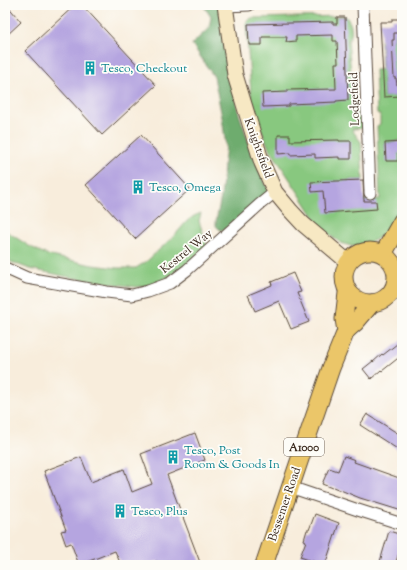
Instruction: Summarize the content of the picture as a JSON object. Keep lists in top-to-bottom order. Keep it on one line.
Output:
{"streets":{"main road":["A1000","Bessemer Road"],"street":["Lodgefield","Knightsfield","Kestrel Way"]},"crossings":[["Knightsfield","Kestrel Way"],["Knightsfield","A1000"],["Knightsfield","Bessemer Road"],["A1000","Bessemer Road"]],"places":{"building":["Tesco, Checkout","Tesco, Omega","Tesco, Post Room & Goods In","Tesco, Plus"]}}
